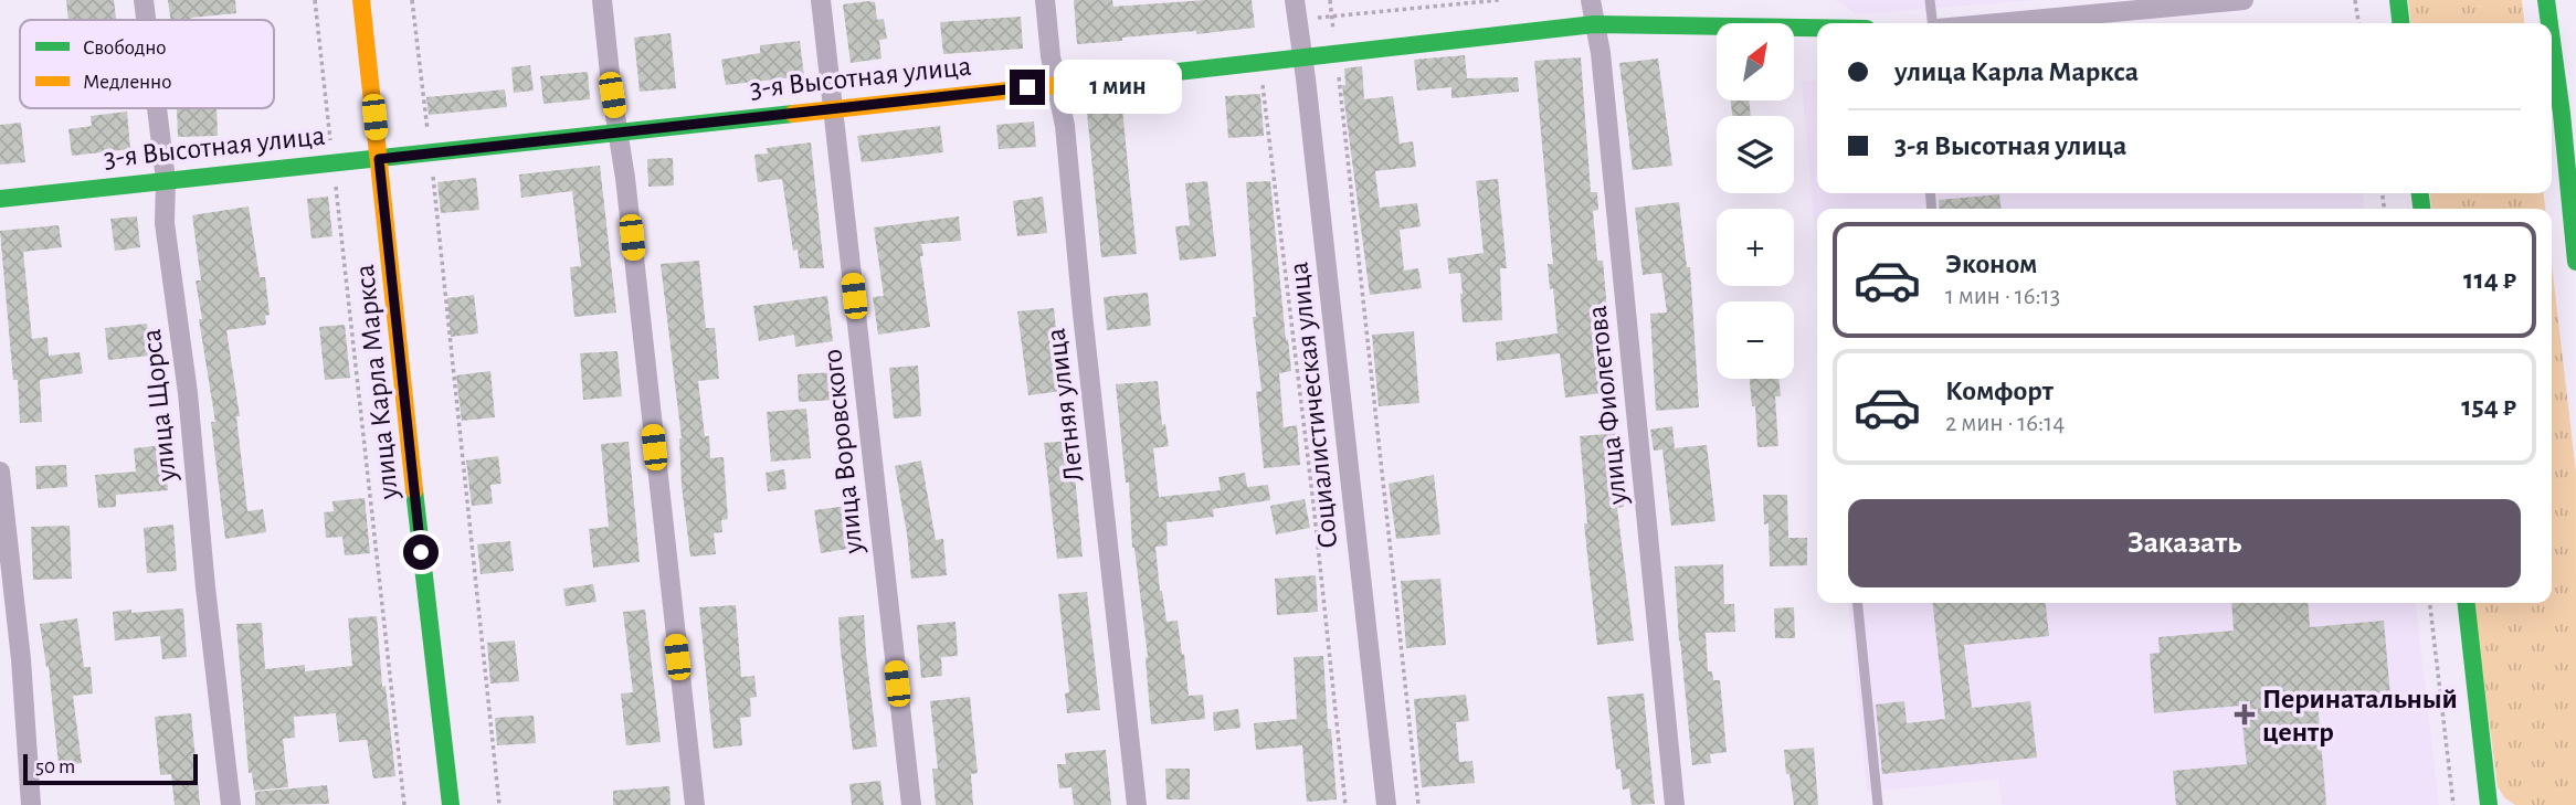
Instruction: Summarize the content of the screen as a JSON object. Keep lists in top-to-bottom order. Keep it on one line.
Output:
{"streets":{"street":["3-я Высотная улица","улица Карла Маркса","улица Щорса","Летняя улица","Социалистическая улица","улица Фиолетова","улица Воровского"]},"crossings":[["3-я Высотная улица","улица Карла Маркса"],["3-я Высотная улица","улица Щорса"],["3-я Высотная улица","Летняя улица"],["3-я Высотная улица","Социалистическая улица"],["3-я Высотная улица","улица Фиолетова"],["3-я Высотная улица","улица Воровского"]],"places":{"health":["Перинатальный центр"]},"legend":["Свободно","Медленно"],"scale_bar":"50 m","north":"top right","page":{"map_buttons":["+","−"],"banner":["улица Карла Маркса","3-я Высотная улица"],"bubble":"1 мин","list":[{"name":"Эконом","note":"1 мин · 16:13","value":"114 ₽"},{"name":"Комфорт","note":"2 мин · 16:14","value":"154 ₽"}],"buttons":"Заказать","scale":"50 m"}}
